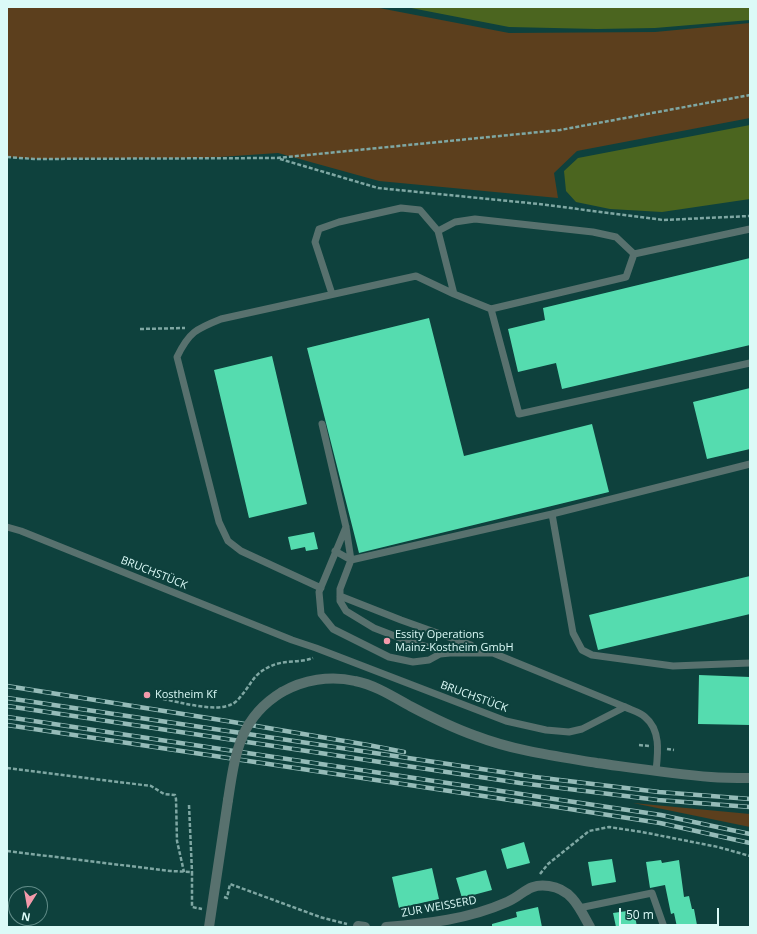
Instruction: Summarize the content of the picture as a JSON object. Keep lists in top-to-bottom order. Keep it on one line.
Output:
{"streets":{"street":["ZUR WEISSERD"],"lane":["BRUCHSTÜCK"]},"places":["Essity Operations Mainz-Kostheim GmbH","Kostheim Kf"],"scale_bar":"50 m","north":"bottom"}
